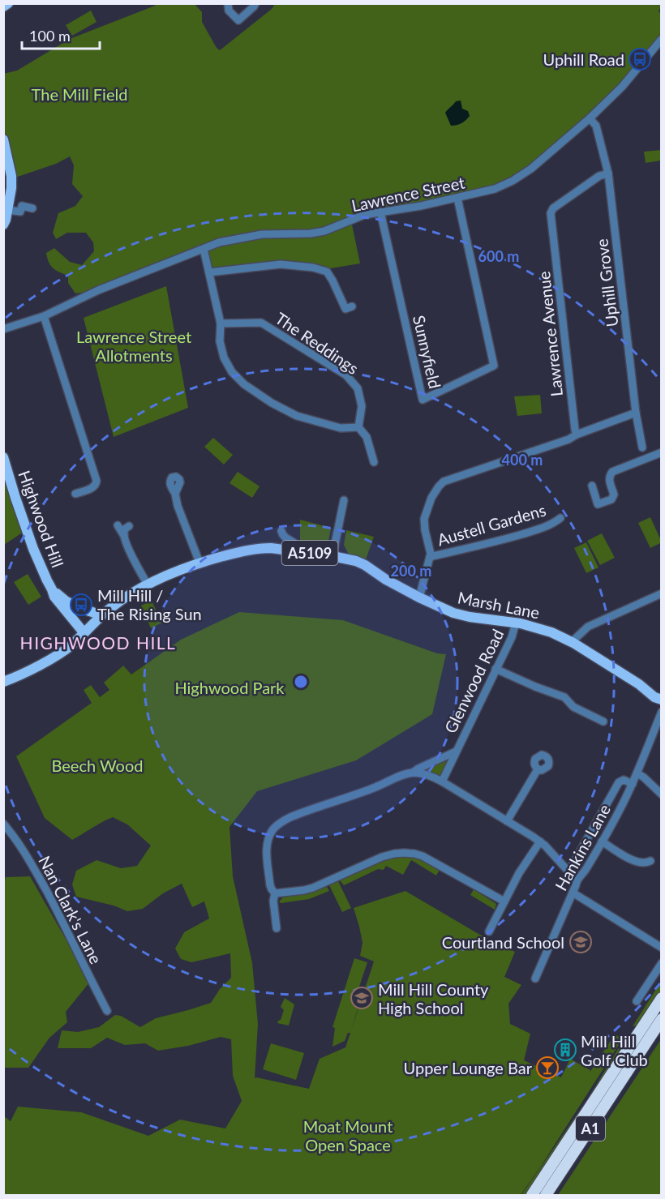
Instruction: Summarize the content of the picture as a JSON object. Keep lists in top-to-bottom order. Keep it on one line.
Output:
{"streets":{"highway":["A1"],"main road":["Highwood Hill","A5109","Marsh Lane"],"street":["Lawrence Street","Uphill Grove","Lawrence Avenue","The Reddings","Sunnyfield","Austell Gardens","Glenwood Road","Hankins Lane","Nan Clark's Lane"]},"crossings":[["Lawrence Street","Uphill Grove"],["Lawrence Street","Sunnyfield"],["Uphill Grove","Lawrence Avenue"],["Highwood Hill","A5109"],["Highwood Hill","Marsh Lane"],["A5109","Marsh Lane"],["Marsh Lane","Glenwood Road"]],"districts":["HIGHWOOD HILL"],"parks":["The Mill Field","Lawrence Street Allotments","Highwood Park","Beech Wood","Moat Mount Open Space"],"places":{"bus stop":["Uphill Road","Mill Hill / The Rising Sun"],"school or university":["Courtland School","Mill Hill County High School"],"building":["Mill Hill Golf Club"],"bar":["Upper Lounge Bar"]},"scale_bar":"100 m","rings":["600 m","400 m","200 m"]}
